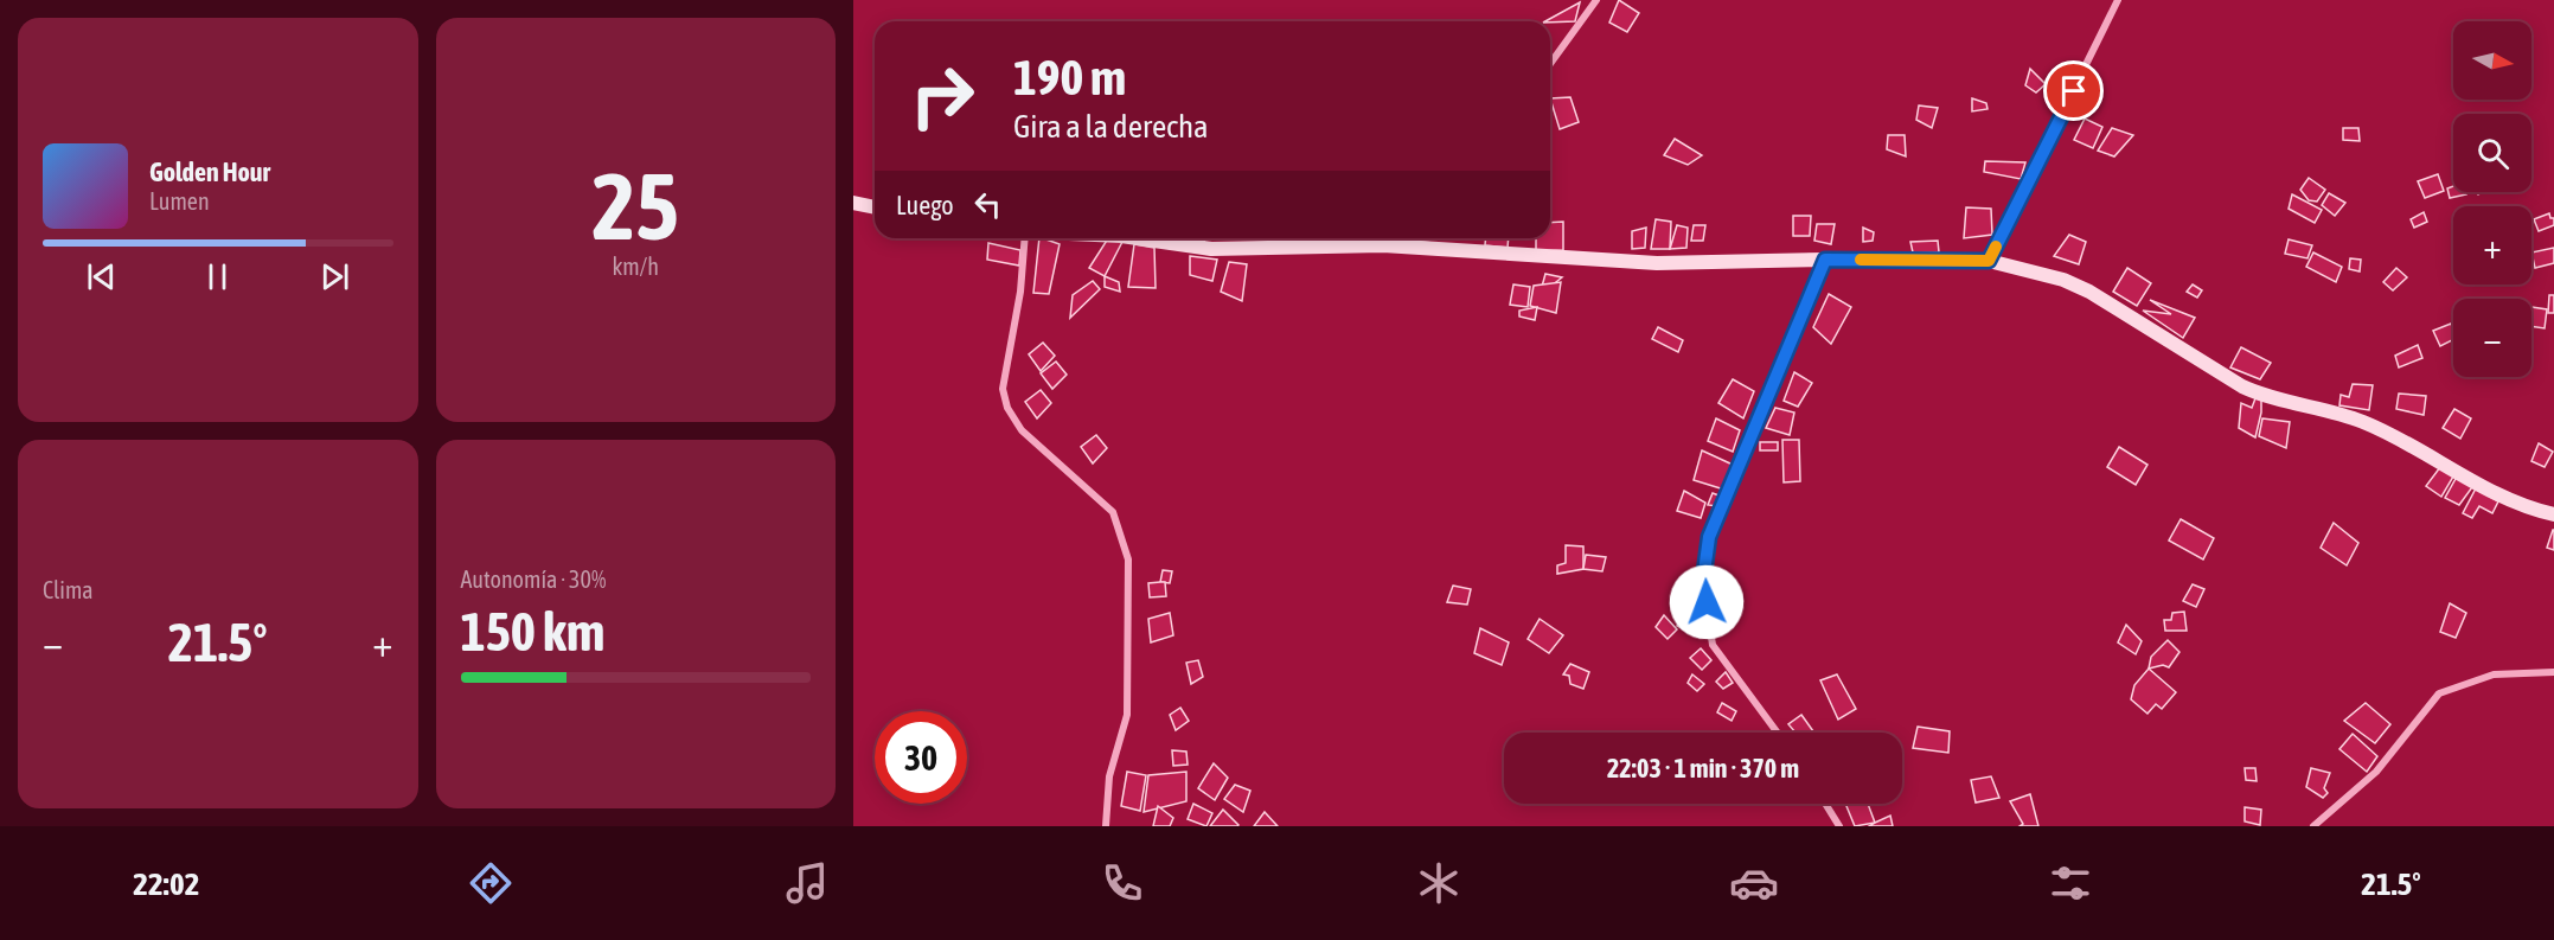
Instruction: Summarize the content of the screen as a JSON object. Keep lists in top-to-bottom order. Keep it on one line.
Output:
{"north":"right","page":{"tile":[["25","km/h"],"Clima",["Autonomía · 30%","150 km"]],"map_buttons":["+","−"],"turn":["190 m","Gira a la derecha"],"song":["Golden Hour","Lumen"],"then":"Luego","heat":["−","21.5°","+"],"limit":"30","trip":"22:03 · 1 min · 370 m","tabs":["22:02","21.5°"]}}
